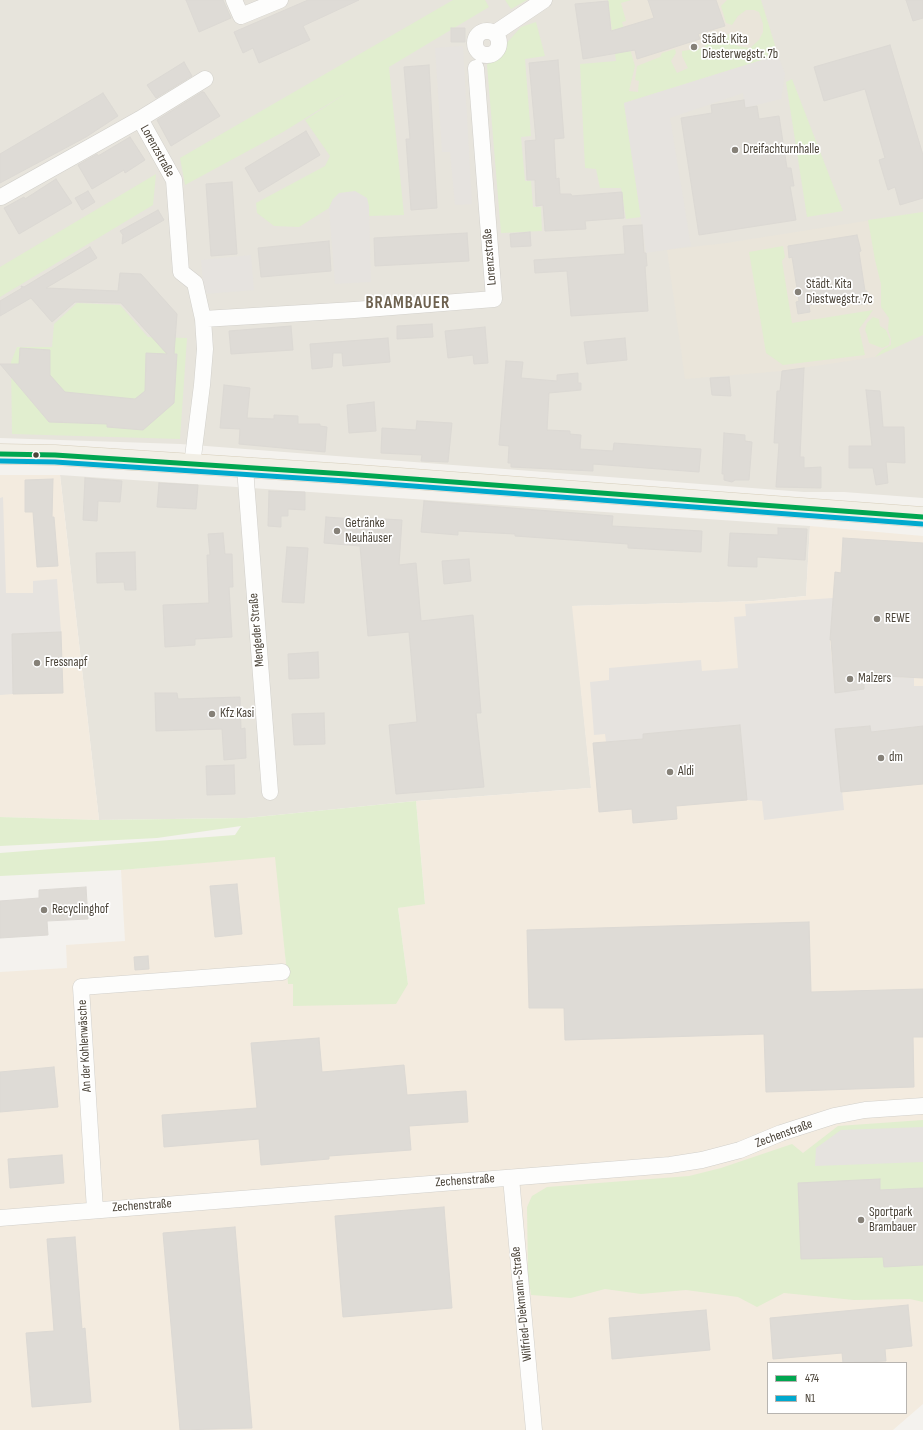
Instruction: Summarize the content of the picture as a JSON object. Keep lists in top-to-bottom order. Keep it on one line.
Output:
{"streets":{"street":["Lorenzstraße","Mengeder Straße","An der Kohlenwäsche","Zechenstraße","Wilfried-Diekmann-Straße"]},"crossings":[["An der Kohlenwäsche","Zechenstraße"],["Zechenstraße","Wilfried-Diekmann-Straße"]],"districts":["BRAMBAUER"],"places":["Städt. Kita Diesterwegstr. 7b","Dreifachturnhalle","Städt. Kita Diestwegstr. 7c","Getränke Neuhäuser","REWE","Fressnapf","Malzers","Kfz Kasi","dm","Aldi","Recyclinghof","Sportpark Brambauer"],"lines":["transit line 474","transit line N1"],"legend":["474","N1"]}
